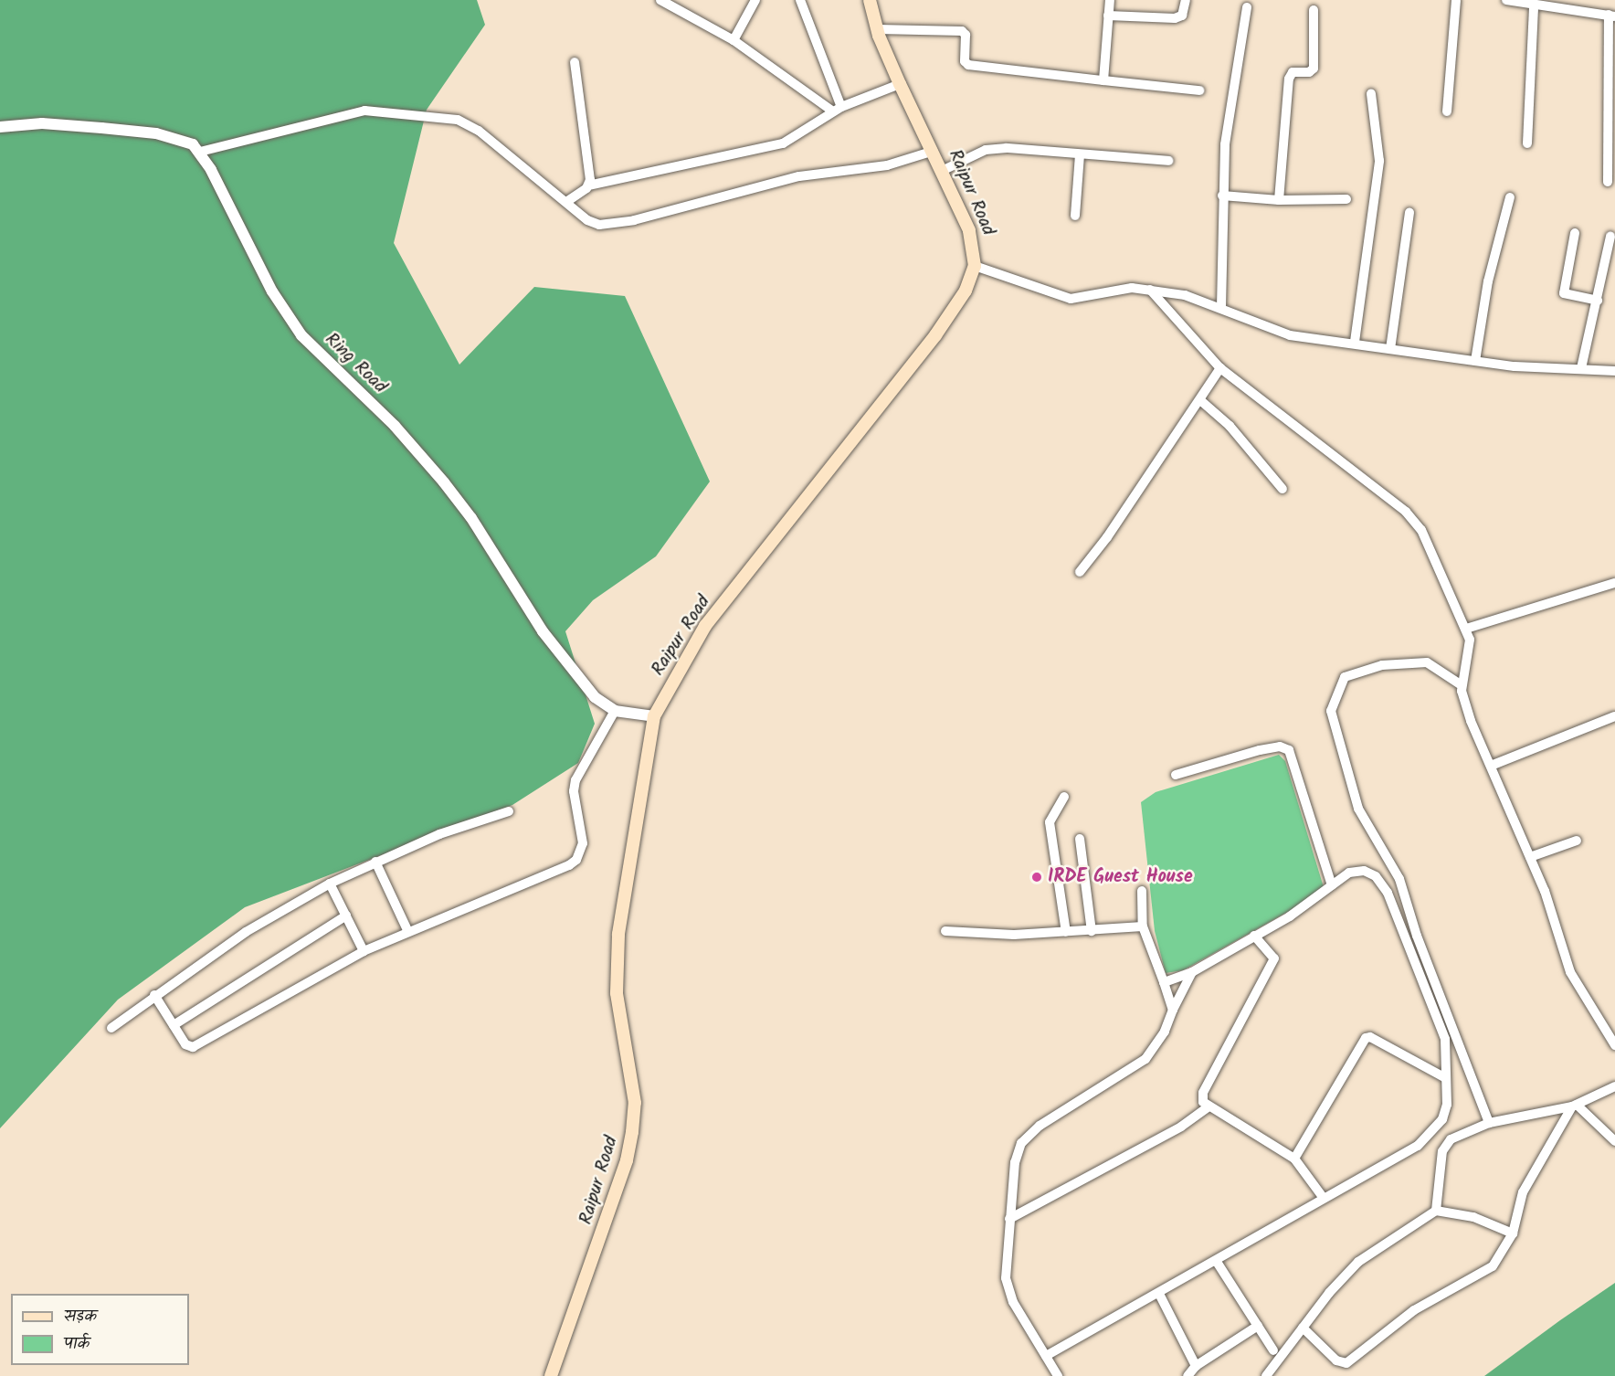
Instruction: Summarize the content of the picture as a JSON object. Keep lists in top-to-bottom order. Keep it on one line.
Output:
{"streets":{"main road":["Raipur Road"],"street":["Ring Road"]},"crossings":[["Raipur Road","Ring Road"]],"places":["IRDE Guest House"],"legend":["सड़क","पार्क"]}
